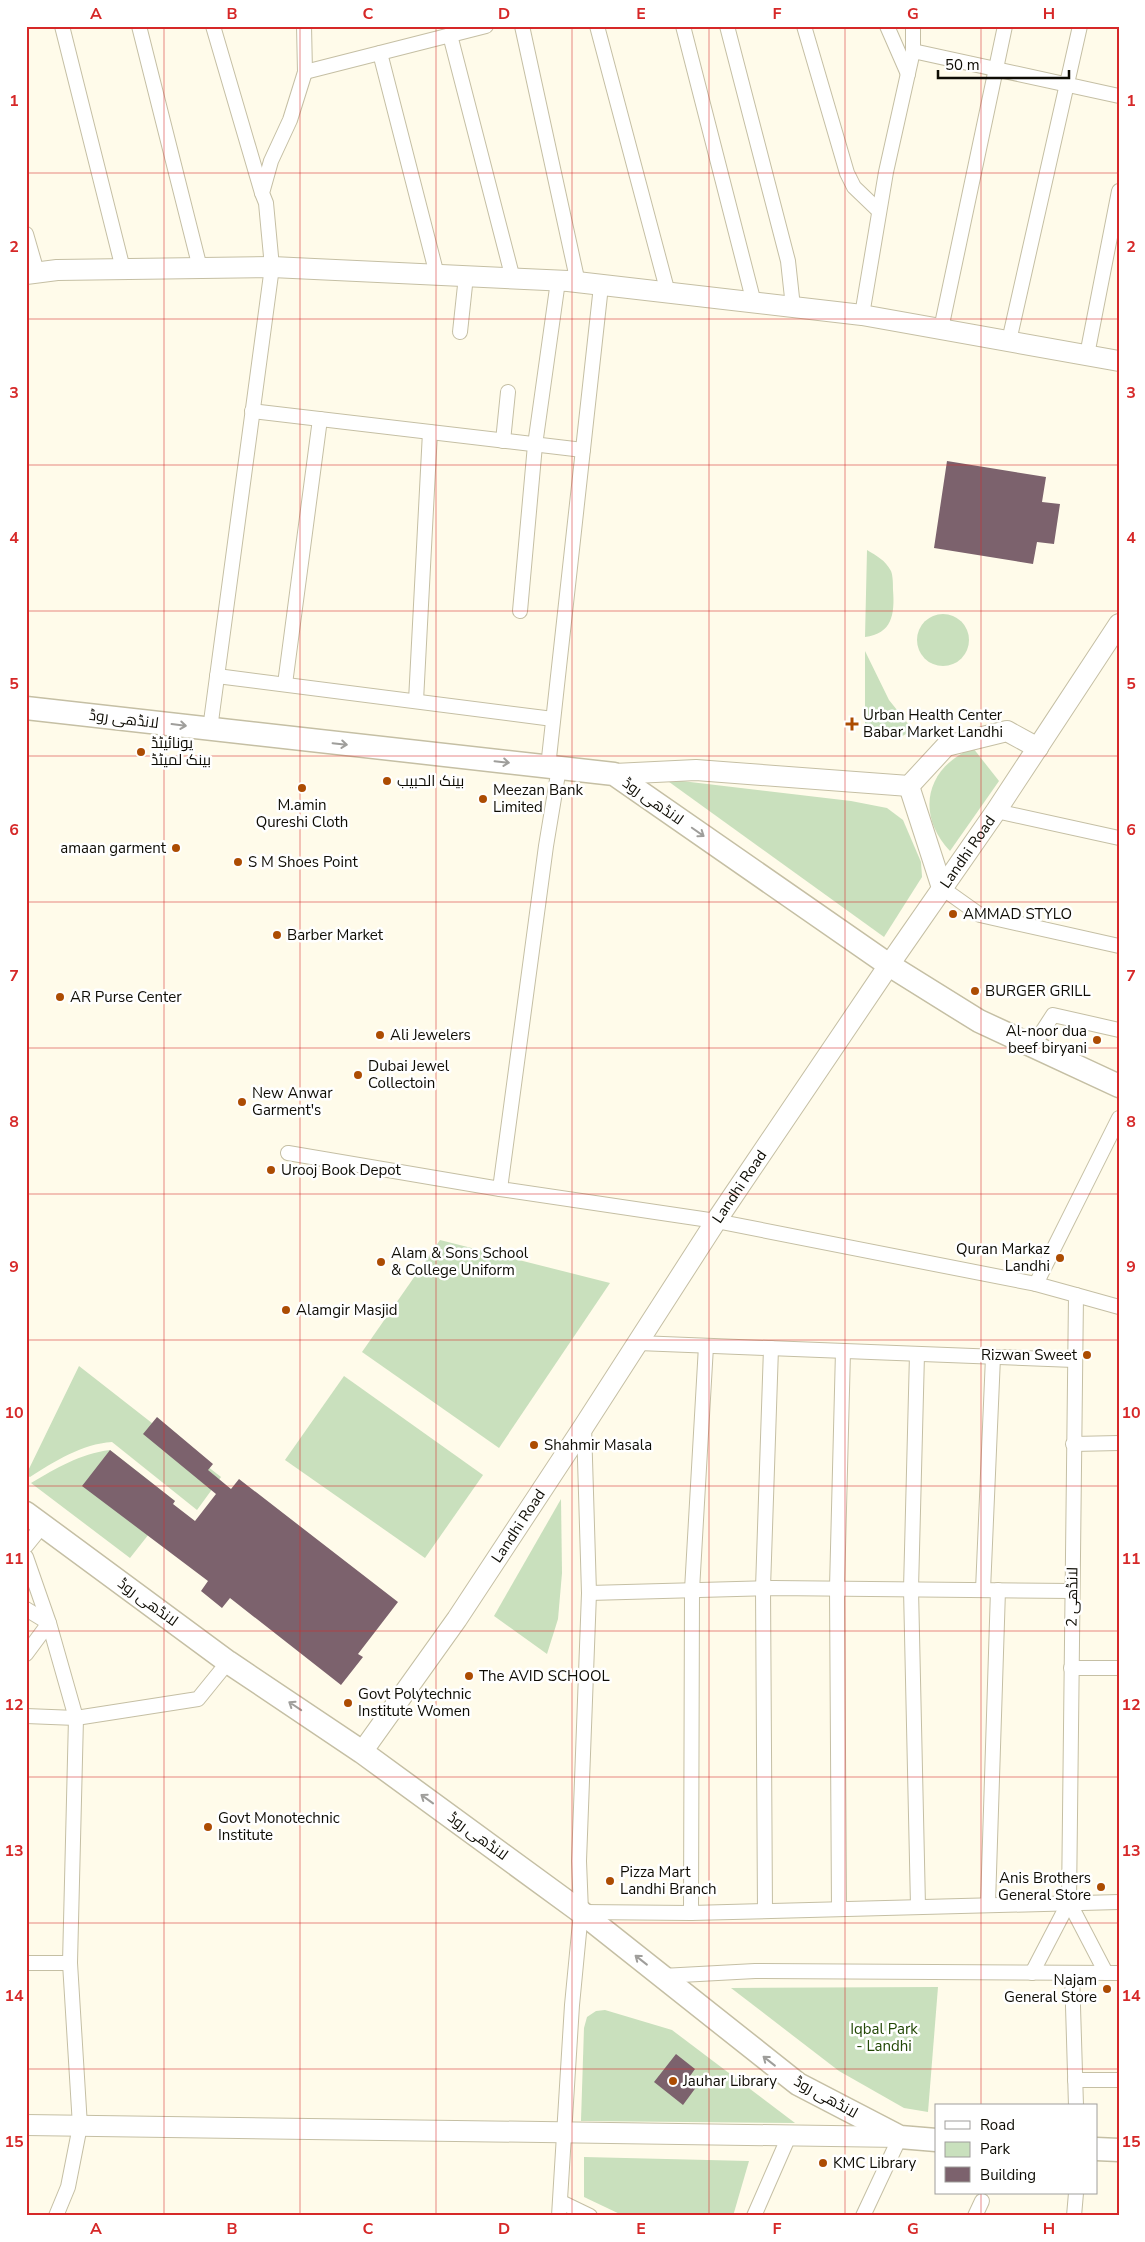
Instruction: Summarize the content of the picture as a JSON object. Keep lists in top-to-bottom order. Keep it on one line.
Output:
{"streets":{"main road":["لانڈھی روڈ"],"street":["Landhi Road","لانڈھی 2"]},"crossings":[["لانڈھی روڈ","Landhi Road"]],"parks":["Iqbal Park - Landhi"],"places":{"health":["Urban Health Center Babar Market Landhi"],"other":["یونائیٹڈ بینک لمیٹڈ","بينک الحبيب","M.amin Qureshi Cloth","Meezan Bank Limited","amaan garment","S M Shoes Point","AMMAD STYLO","Barber Market","BURGER GRILL","AR Purse Center","Ali Jewelers","Al-noor dua beef biryani","Dubai Jewel Collectoin","New Anwar Garment's","Urooj Book Depot","Quran Markaz Landhi","Alam & Sons School & College Uniform","Alamgir Masjid","Rizwan Sweet","Shahmir Masala","The AVID SCHOOL","Govt Polytechnic Institute Women","Govt Monotechnic Institute","Pizza Mart Landhi Branch","Anis Brothers General Store","Najam General Store","Jauhar Library","KMC Library"]},"legend":["Road","Park","Building"],"scale_bar":"50 m","grid":{"columns":["A","B","C","D","E","F","G","H"],"rows":["1","2","3","4","5","6","7","8","9","10","11","12","13","14","15"]}}
